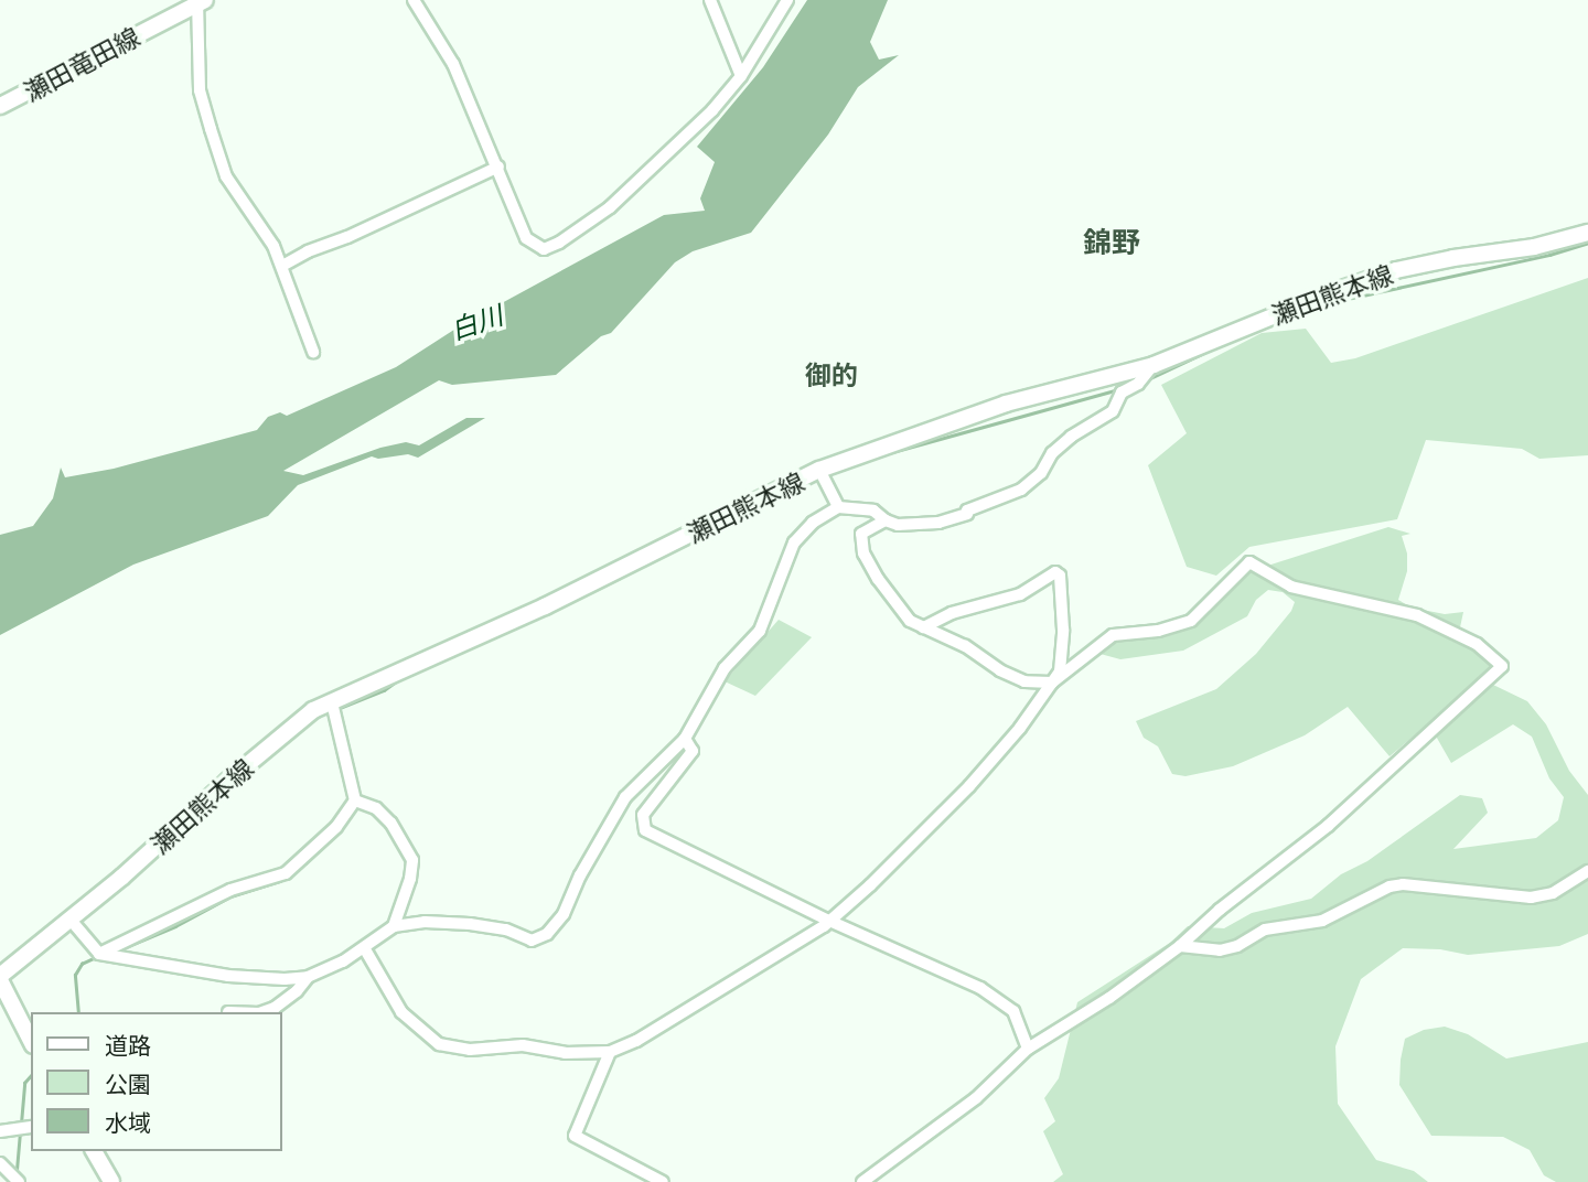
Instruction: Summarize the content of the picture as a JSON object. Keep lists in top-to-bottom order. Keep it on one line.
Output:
{"streets":{"main road":["瀬田竜田線","瀬田熊本線"]},"districts":["錦野","御的"],"water":["白川"],"legend":["道路","公園","水域"]}
